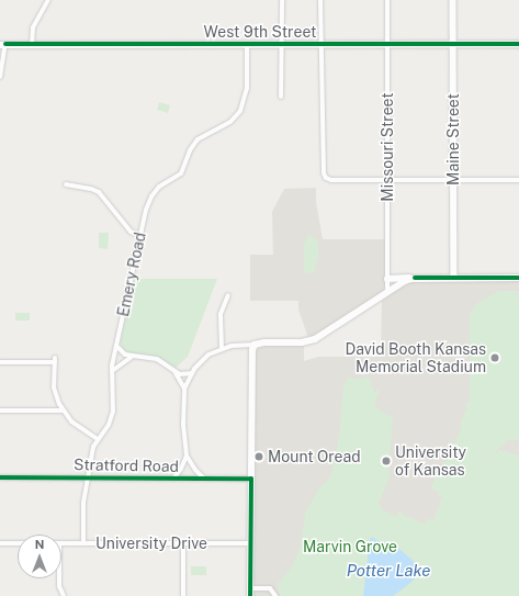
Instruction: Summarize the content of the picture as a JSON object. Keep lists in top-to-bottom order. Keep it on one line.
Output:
{"streets":{"street":["West 9th Street","Maine Street","Missouri Street","Emery Road","Stratford Road","University Drive"]},"crossings":[["West 9th Street","Maine Street"],["West 9th Street","Missouri Street"],["West 9th Street","Emery Road"],["Emery Road","Stratford Road"],["Emery Road","University Drive"]],"water":["Potter Lake"],"parks":["Marvin Grove"],"places":["David Booth Kansas Memorial Stadium","Mount Oread","University of Kansas"],"north":"top"}
